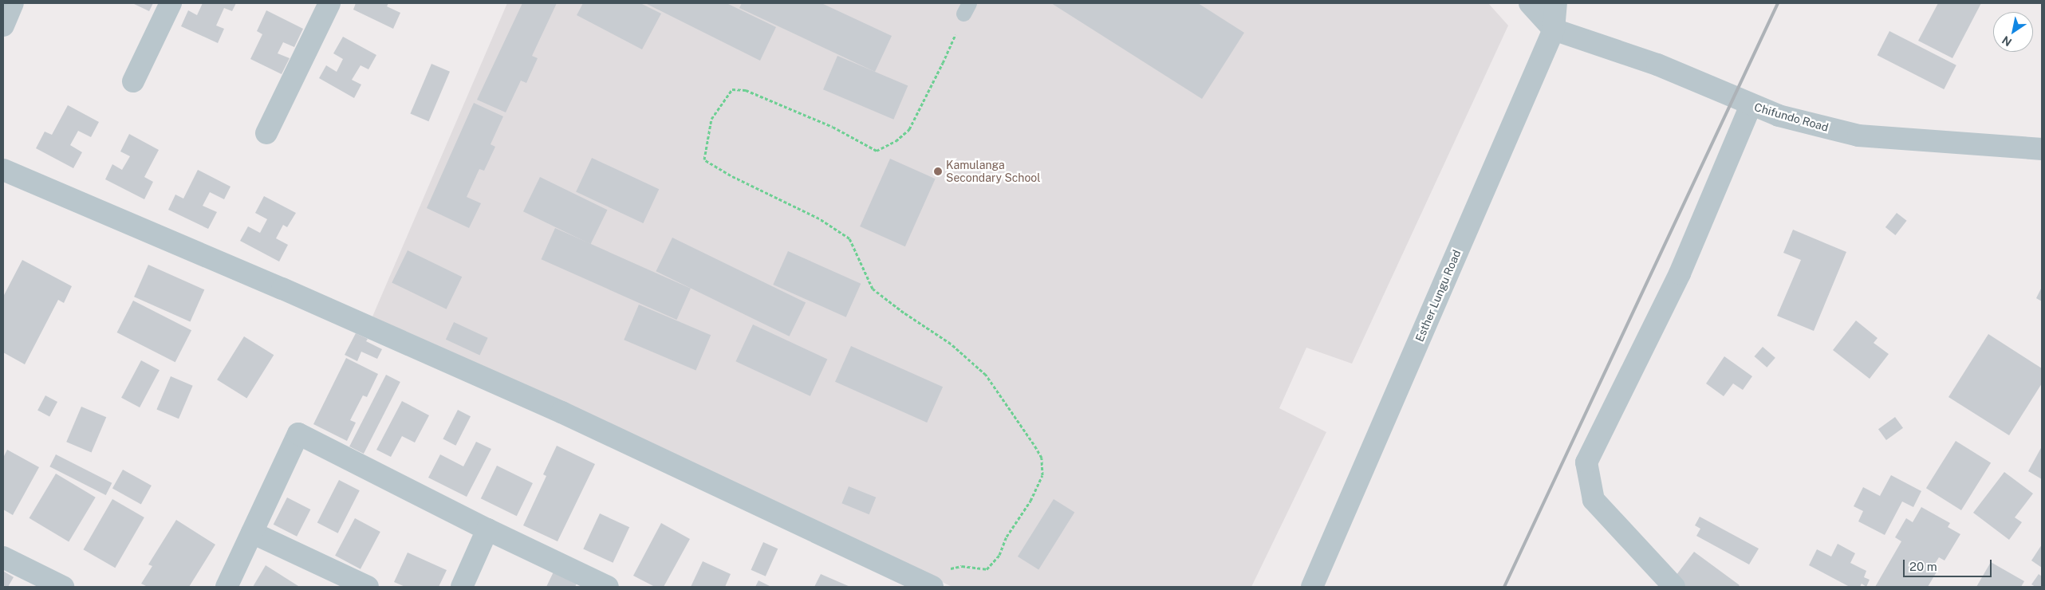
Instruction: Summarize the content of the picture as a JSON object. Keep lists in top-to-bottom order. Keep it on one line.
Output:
{"streets":{"street":["Chifundo Road","Esther Lungu Road"]},"crossings":[["Chifundo Road","Esther Lungu Road"]],"places":["Kamulanga Secondary School"],"scale_bar":"20 m","north":"bottom left"}
